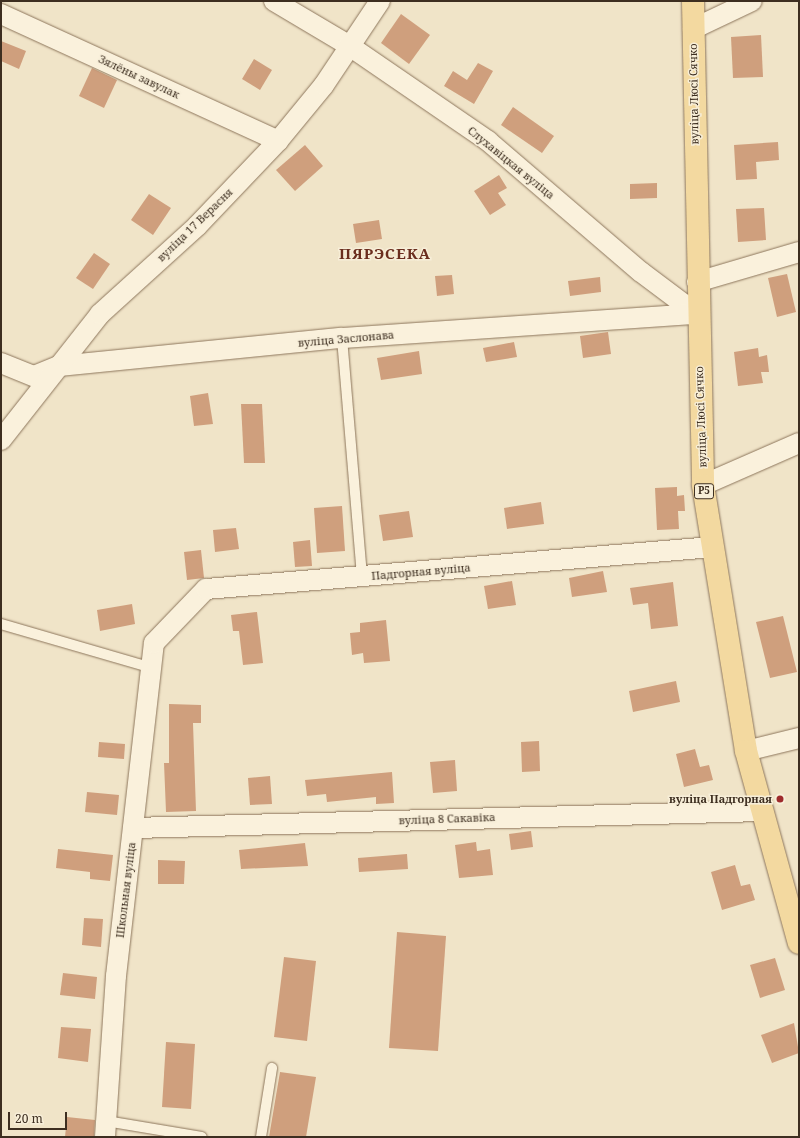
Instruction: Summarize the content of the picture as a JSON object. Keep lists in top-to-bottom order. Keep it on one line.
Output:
{"streets":{"main road":["вуліца Люсі Сячко","Р5"],"street":["Зялёны завулак","Слухавіцкая вуліца","вуліца 17 Верасня","вуліца Заслонава","Падгорная вуліца","вуліца 8 Сакавіка","Школьная вуліца"]},"crossings":[["Зялёны завулак","вуліца 17 Верасня"],["вуліца Люсі Сячко","Слухавіцкая вуліца"],["вуліца Люсі Сячко","вуліца Заслонава"],["вуліца Люсі Сячко","Падгорная вуліца"],["вуліца Люсі Сячко","вуліца 8 Сакавіка"],["Слухавіцкая вуліца","вуліца 17 Верасня"],["Слухавіцкая вуліца","вуліца Заслонава"],["вуліца 17 Верасня","вуліца Заслонава"],["Падгорная вуліца","Школьная вуліца"],["вуліца 8 Сакавіка","Школьная вуліца"]],"districts":["ПЯРЭСЕКА"],"places":["вуліца Падгорная"],"scale_bar":"20 m"}
